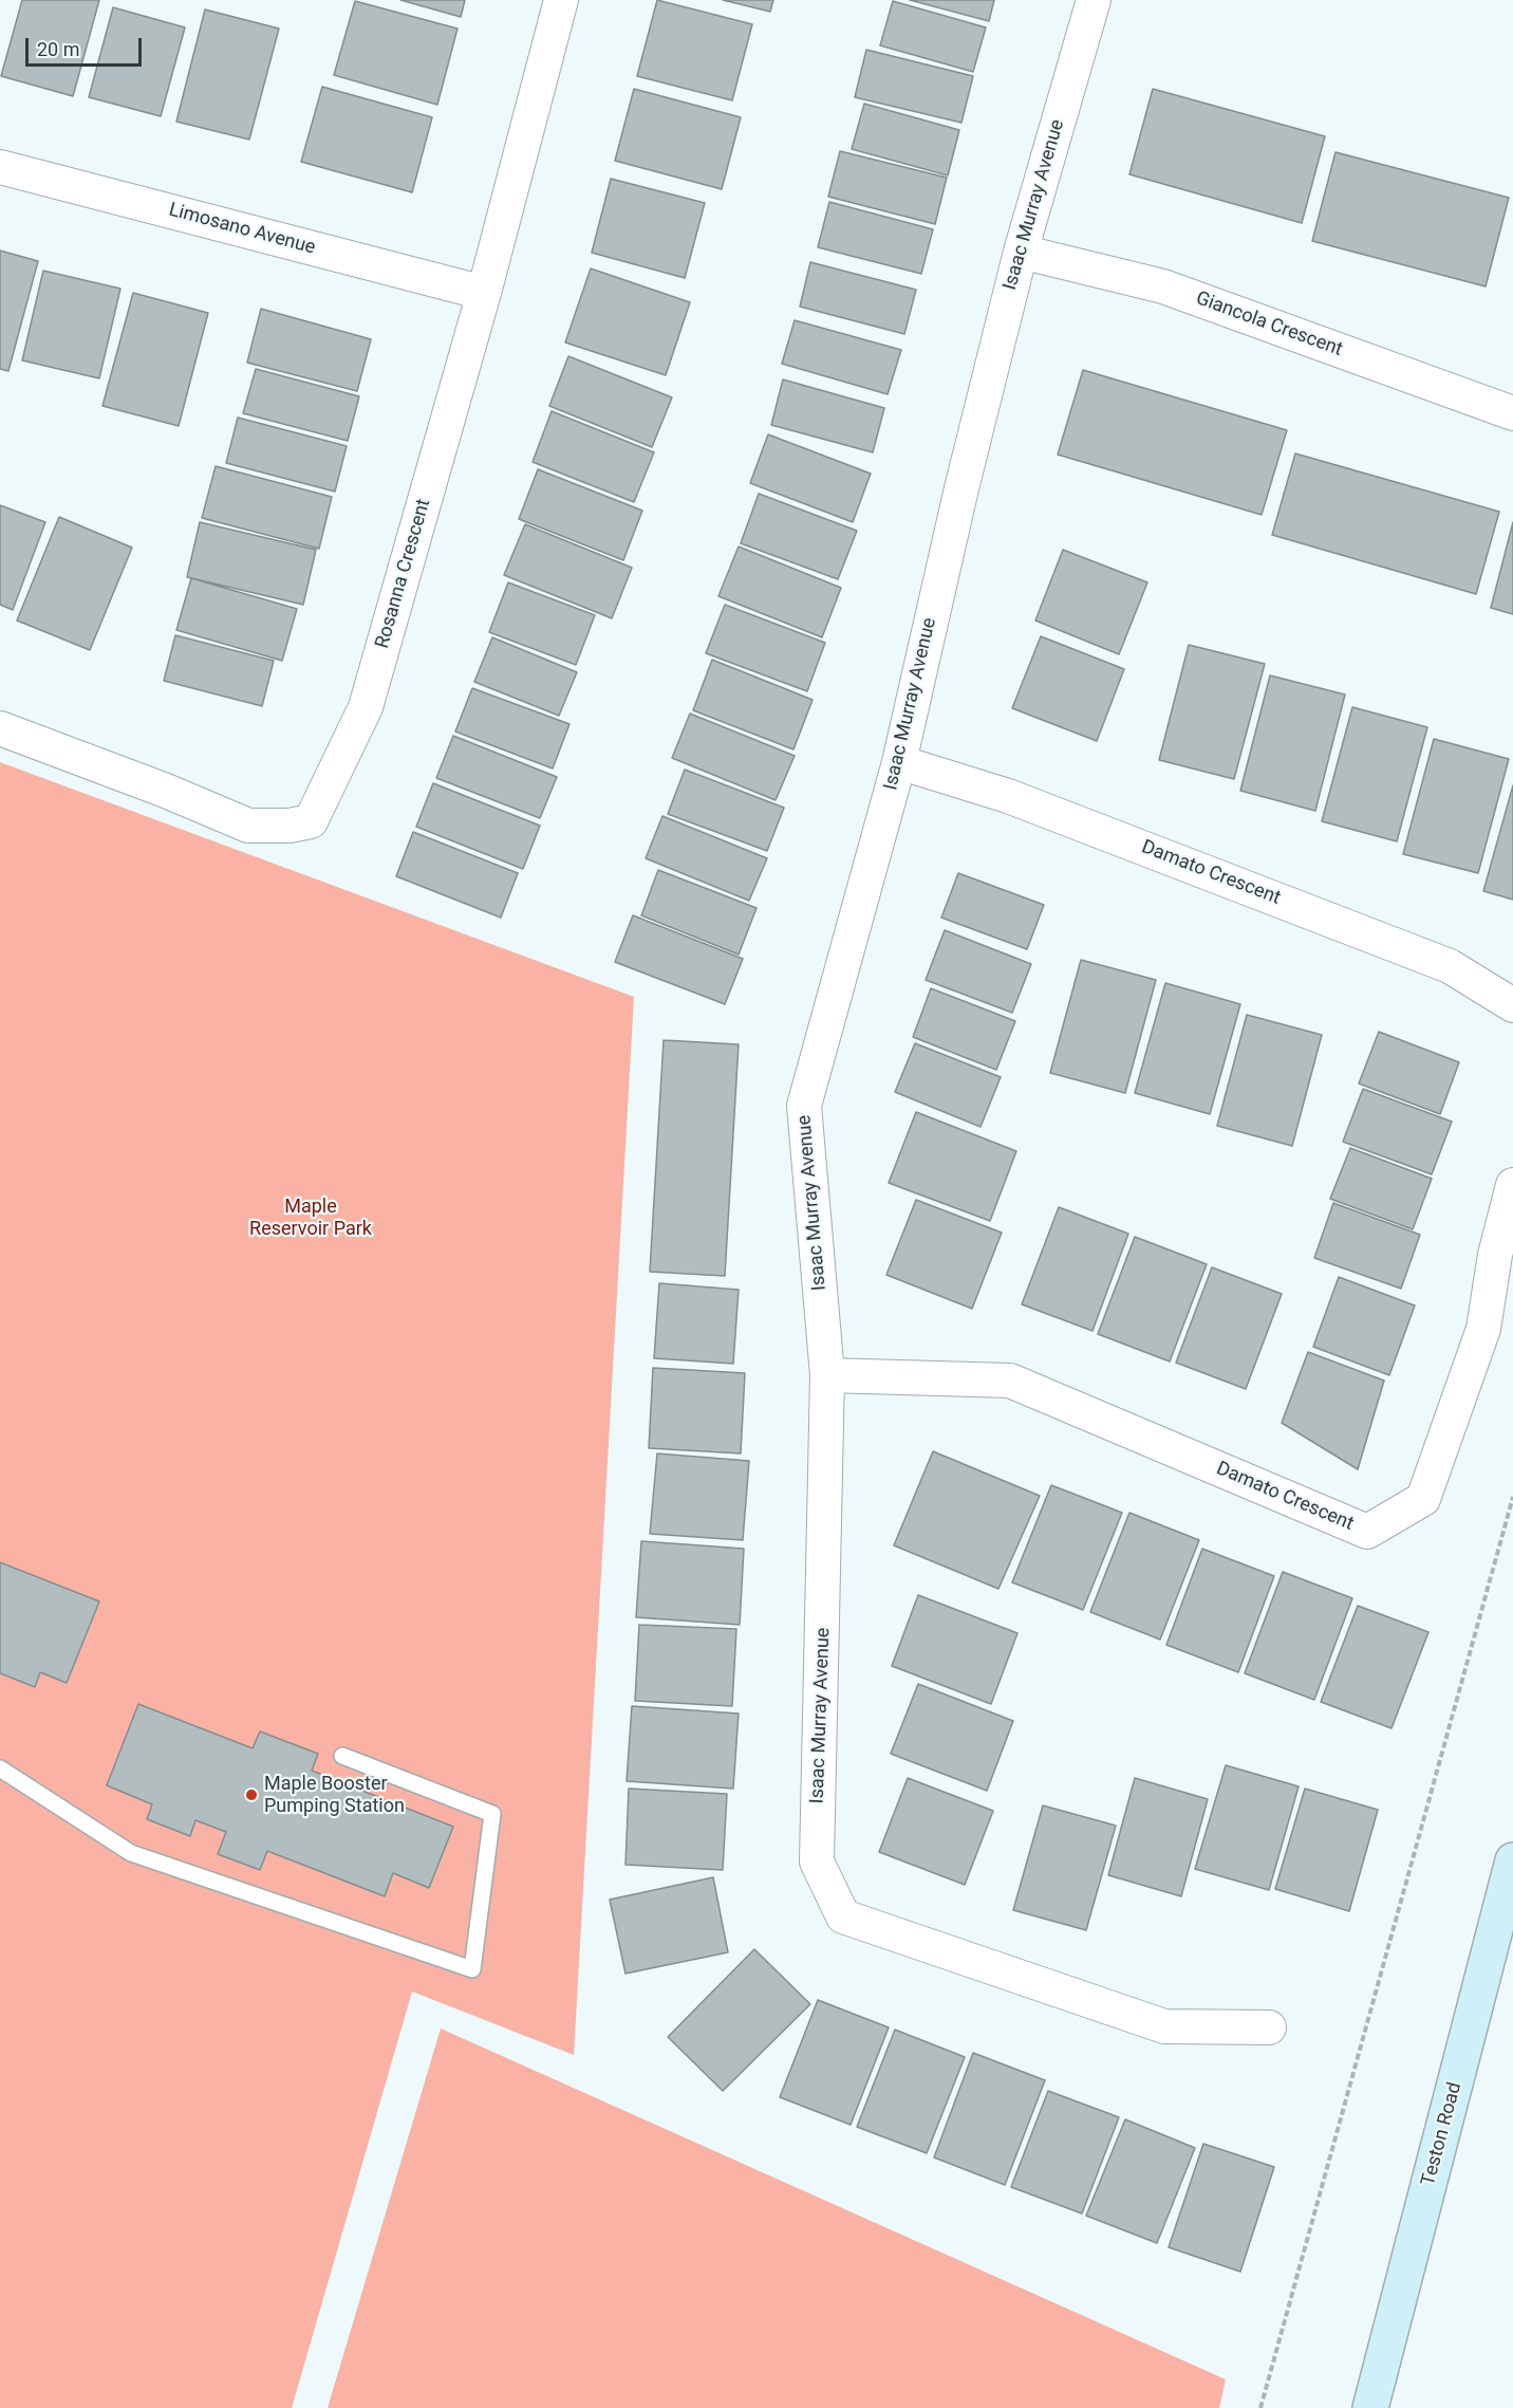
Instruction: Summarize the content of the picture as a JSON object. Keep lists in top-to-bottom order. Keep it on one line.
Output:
{"streets":{"main road":["Teston Road"],"street":["Isaac Murray Avenue","Limosano Avenue","Giancola Crescent","Rosanna Crescent","Damato Crescent"]},"crossings":[["Isaac Murray Avenue","Giancola Crescent"],["Isaac Murray Avenue","Damato Crescent"],["Limosano Avenue","Rosanna Crescent"]],"parks":["Maple Reservoir Park"],"places":["Maple Booster Pumping Station"],"scale_bar":"20 m"}
